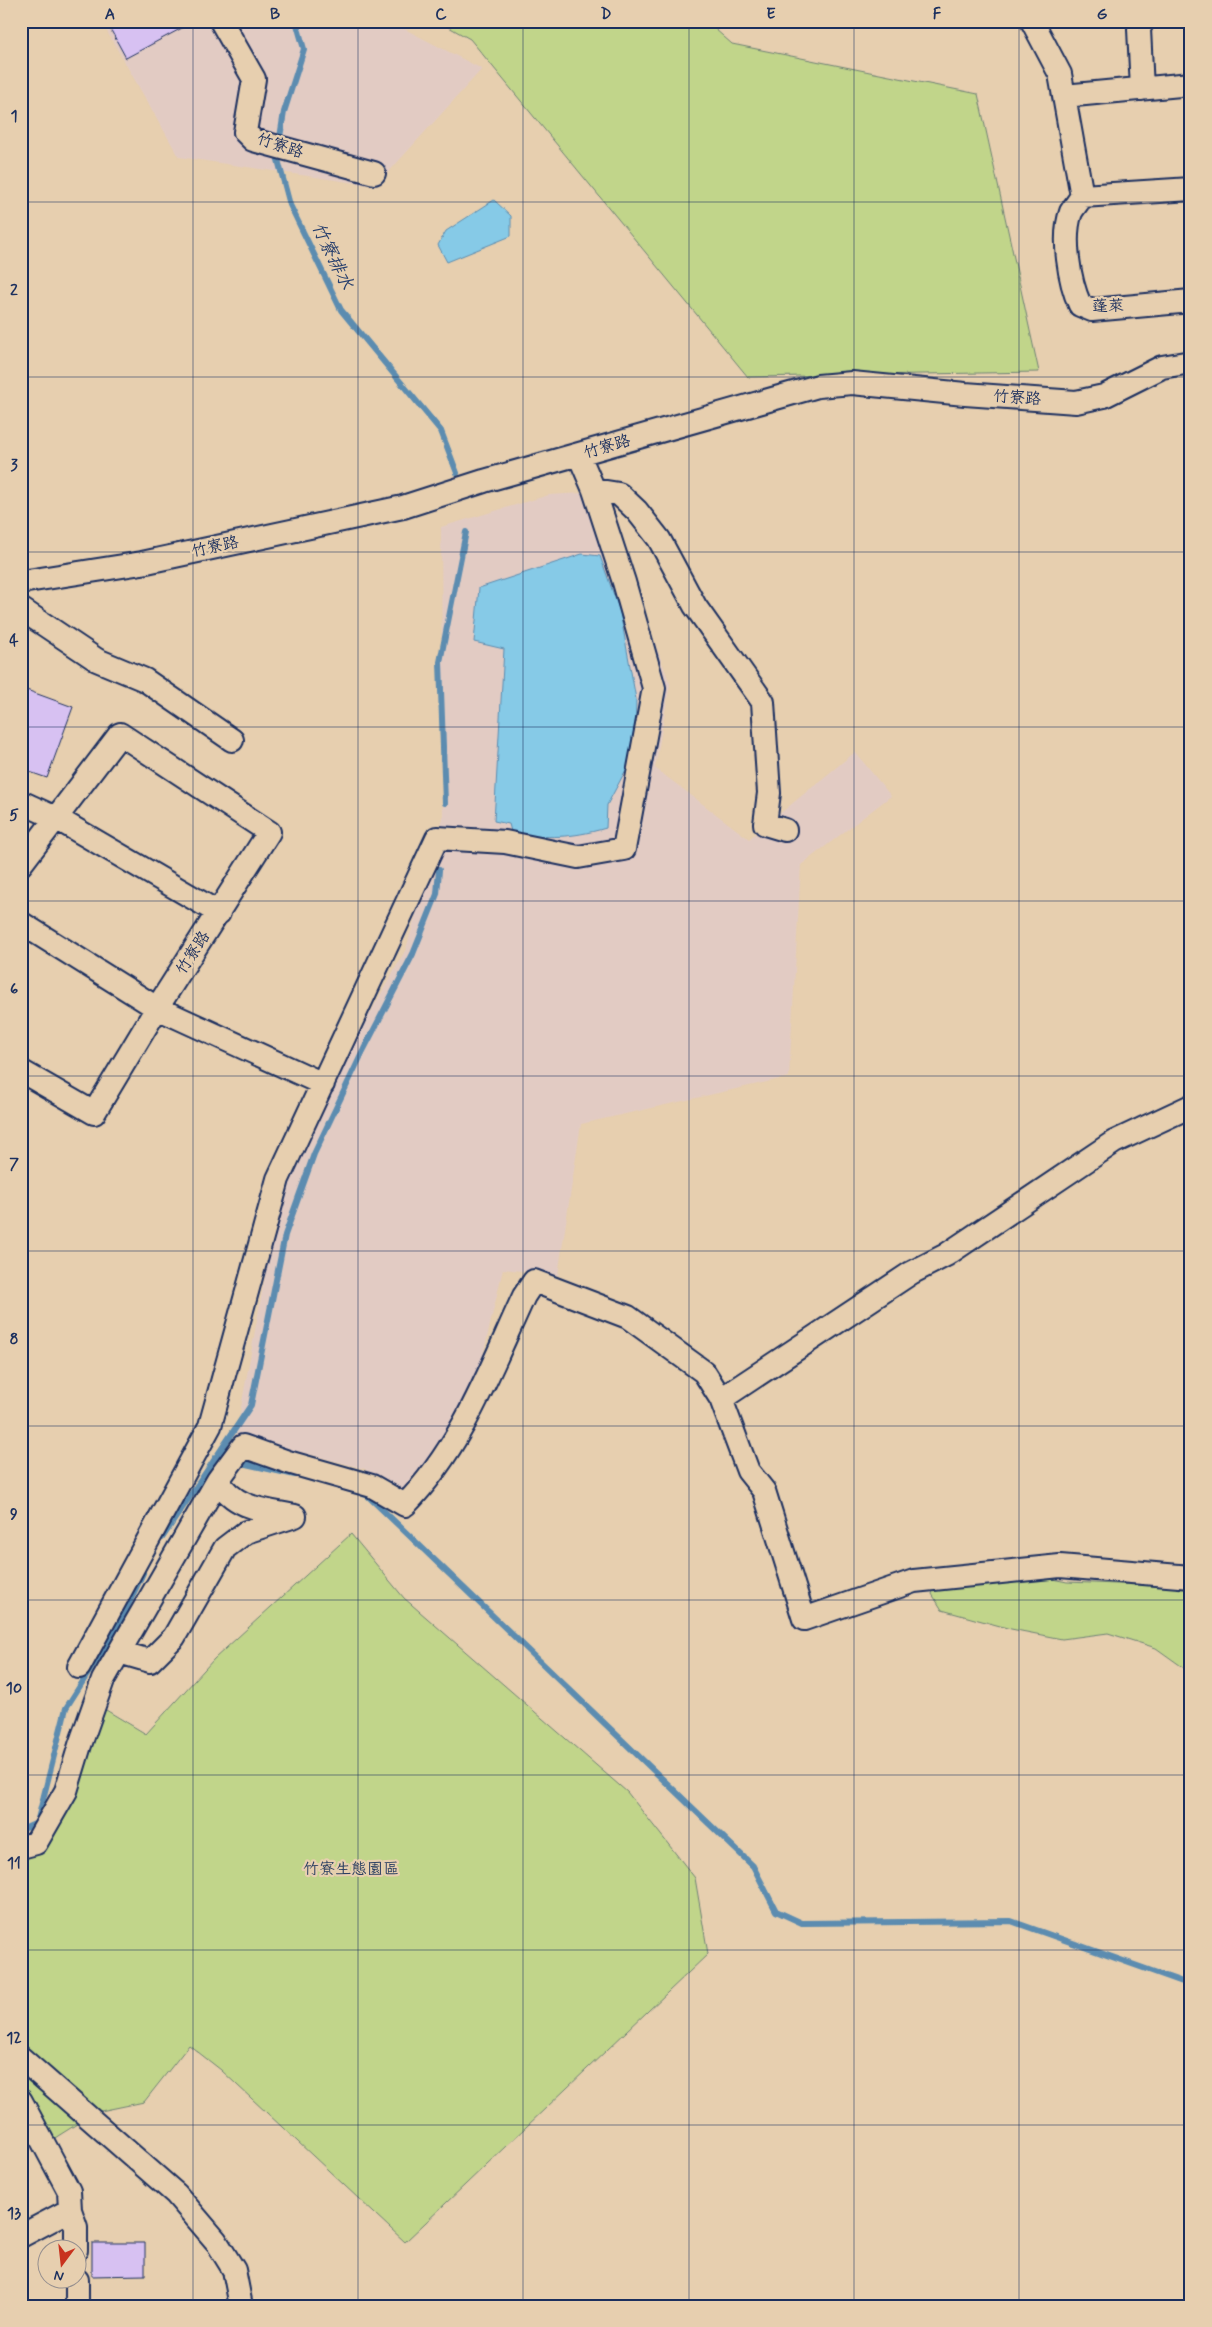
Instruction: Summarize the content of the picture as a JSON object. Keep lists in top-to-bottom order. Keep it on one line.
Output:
{"streets":{"street":["竹寮路","蓬萊"]},"water":["竹寮排水"],"parks":["竹寮生態園區"],"north":"bottom","grid":{"columns":["A","B","C","D","E","F","G"],"rows":["1","2","3","4","5","6","7","8","9","10","11","12","13"]}}
